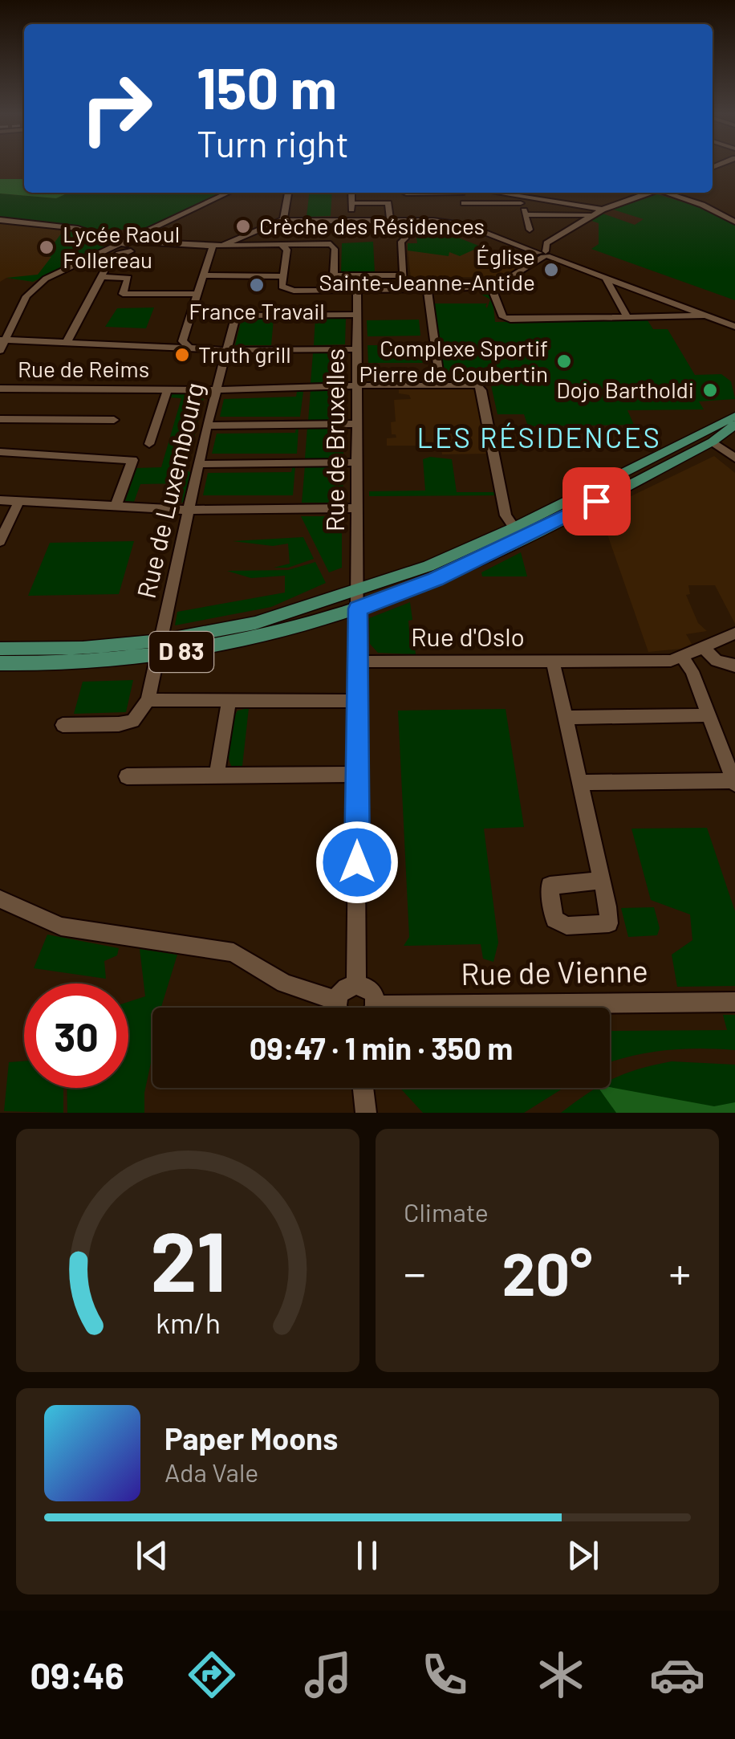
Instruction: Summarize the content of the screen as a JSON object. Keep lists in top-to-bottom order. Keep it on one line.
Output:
{"streets":{"main road":["D 83"],"street":["Rue de Reims","Rue de Bruxelles","Rue de Luxembourg","Rue d'Oslo","Rue de Vienne"]},"crossings":[["Rue de Reims","Rue de Bruxelles"],["Rue de Reims","Rue de Luxembourg"],["Rue de Reims","D 83"],["Rue de Bruxelles","Rue de Luxembourg"],["Rue de Bruxelles","Rue d'Oslo"],["Rue de Bruxelles","D 83"],["Rue de Luxembourg","D 83"]],"districts":["LES RÉSIDENCES"],"places":["Crèche des Résidences","Lycée Raoul Follereau","Église Sainte-Jeanne-Antide","France Travail","Truth grill","Complexe Sportif Pierre de Coubertin","Dojo Bartholdi"],"page":{"turn":["150 m","Turn right"],"limit":"30","trip":"09:47 · 1 min · 350 m","tile":"Climate","heat":["−","20°","+"],"song":["Paper Moons","Ada Vale"],"tabs":"09:46","gauge":["21","km/h"]}}
